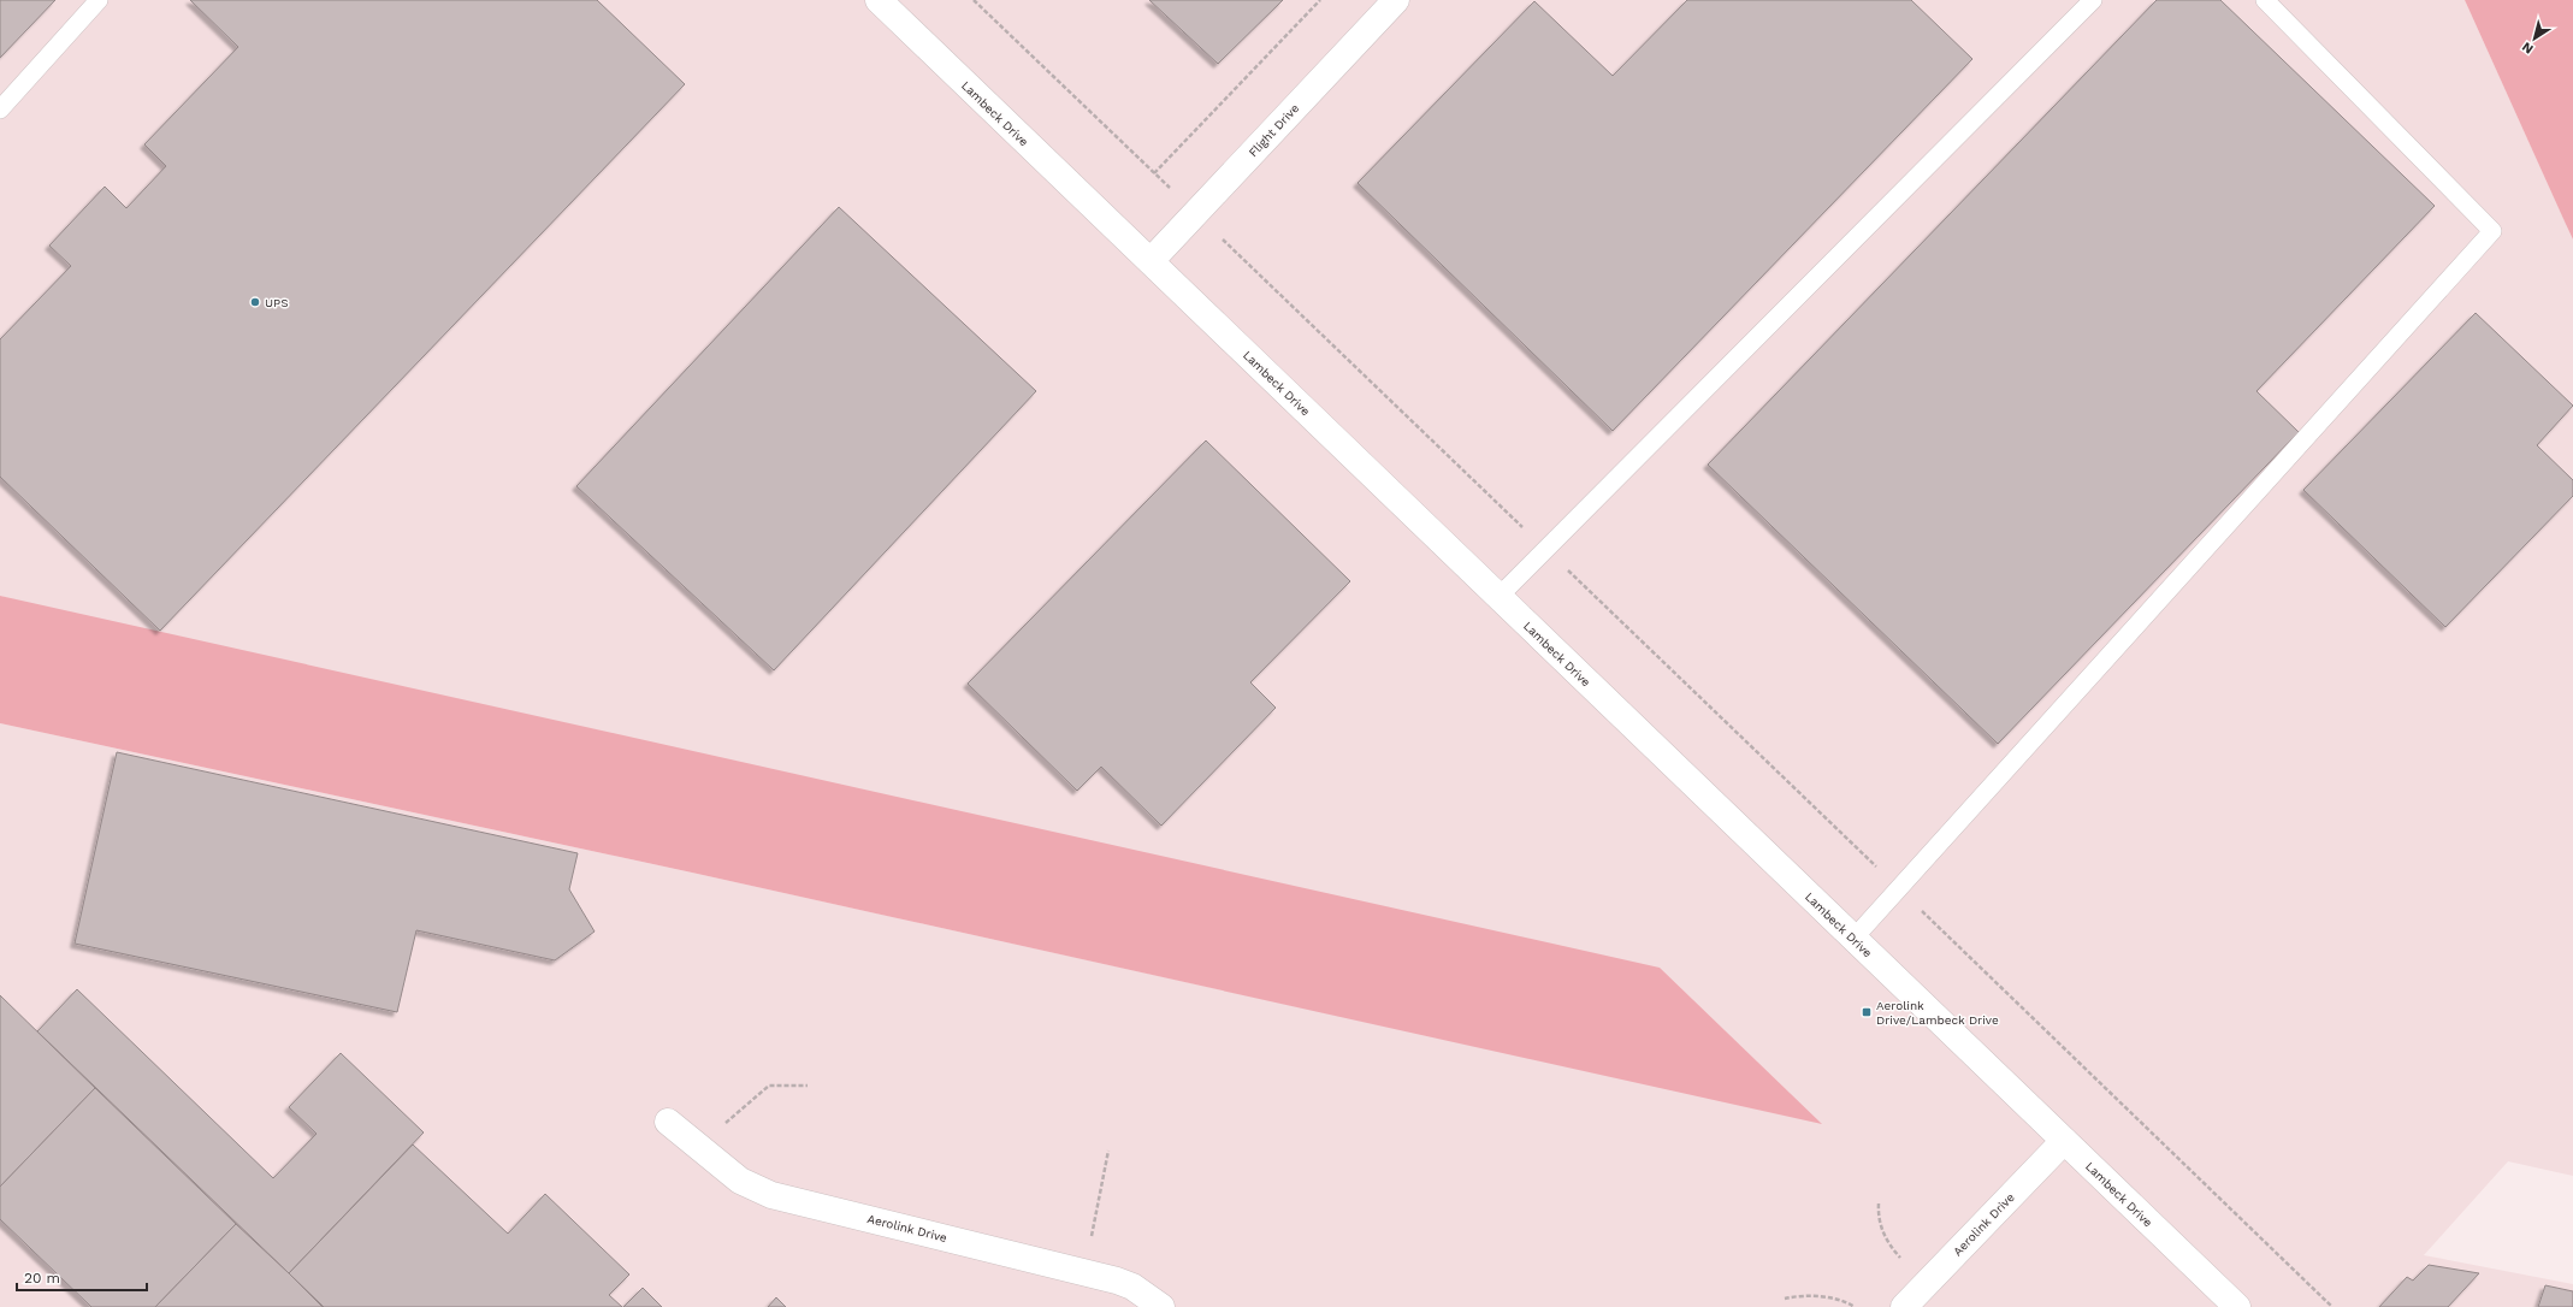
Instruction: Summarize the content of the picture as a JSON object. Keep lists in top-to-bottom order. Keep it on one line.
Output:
{"streets":{"street":["Lambeck Drive","Flight Drive","Aerolink Drive"]},"crossings":[["Lambeck Drive","Flight Drive"],["Lambeck Drive","Aerolink Drive"]],"places":{"other":["UPS"],"transit":["Aerolink Drive/Lambeck Drive"]},"scale_bar":"20 m","north":"bottom left"}
